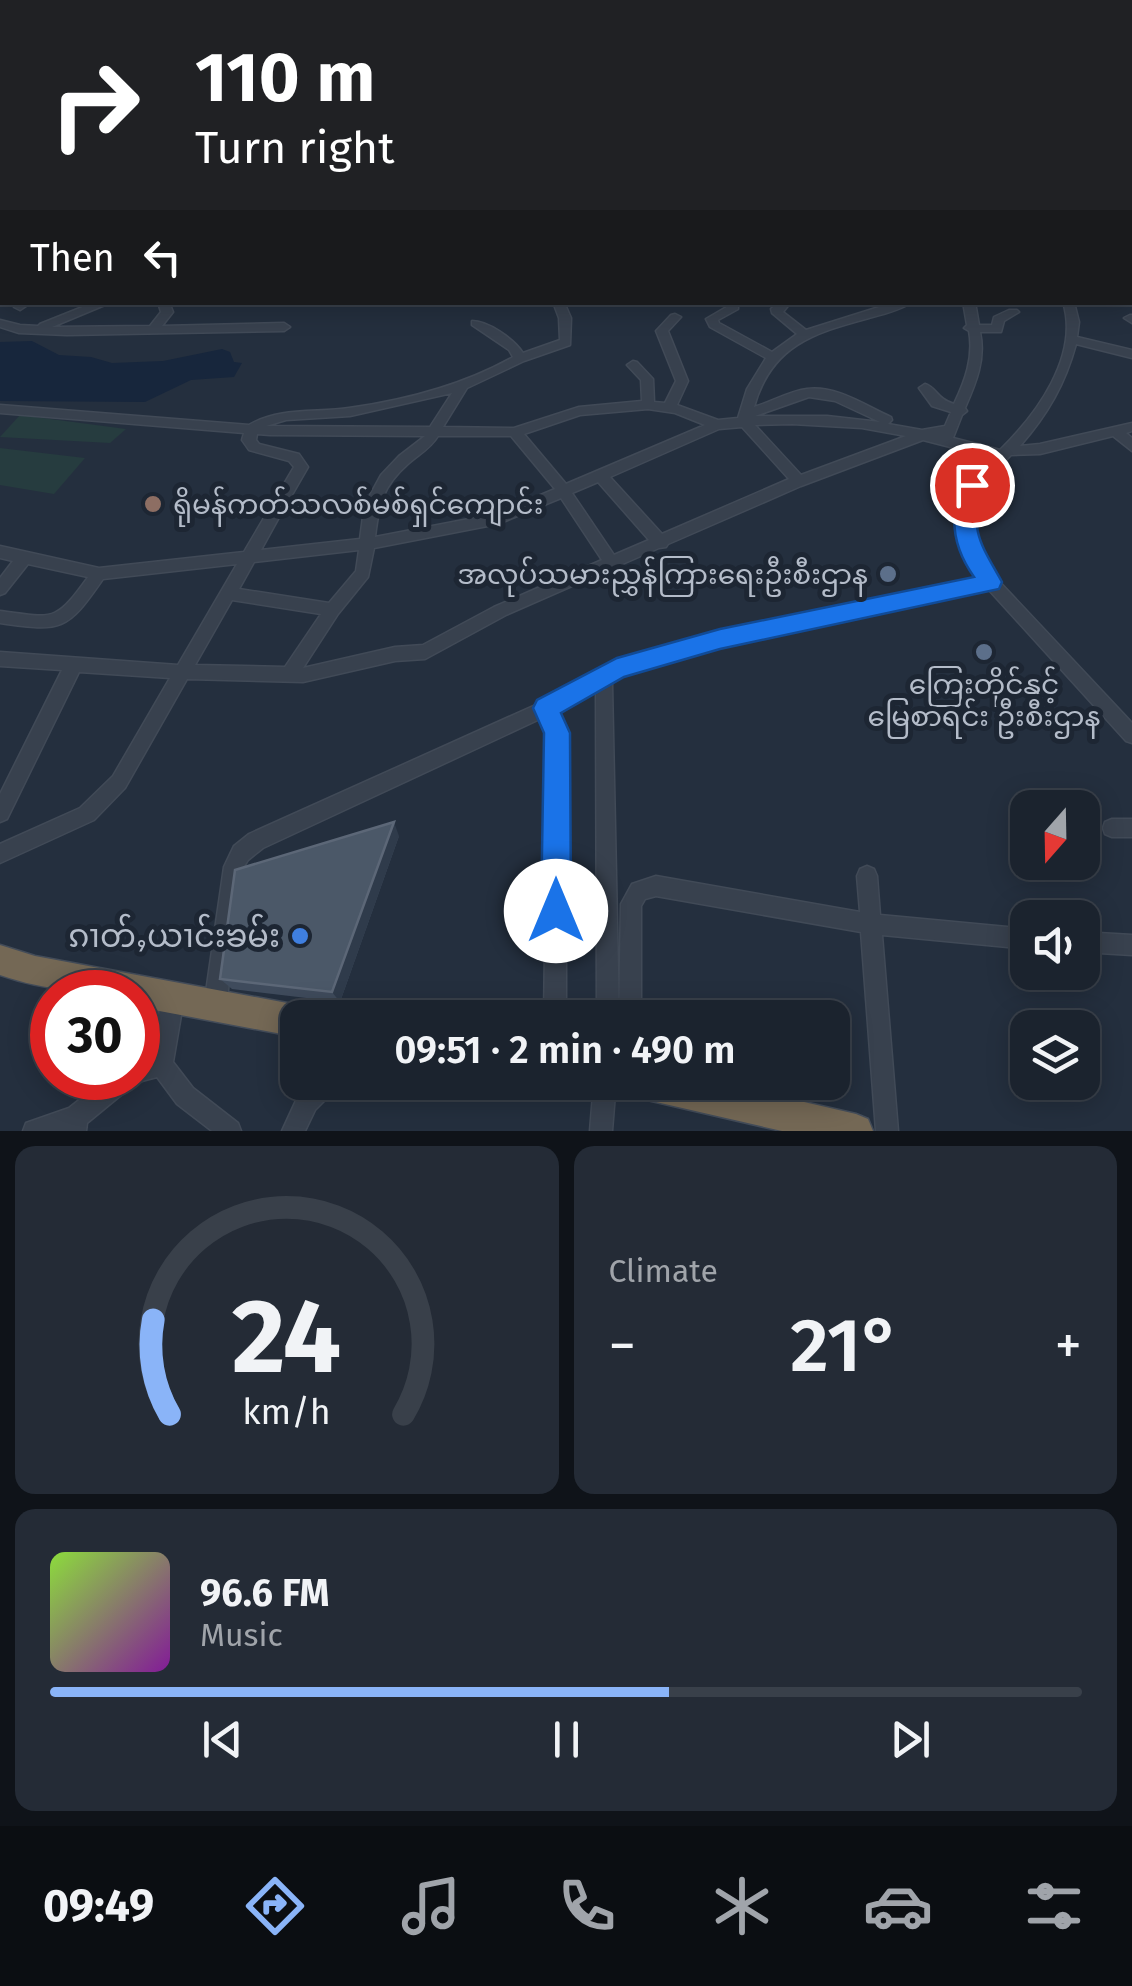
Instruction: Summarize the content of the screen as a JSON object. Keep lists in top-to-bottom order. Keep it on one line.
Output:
{"places":["ရိုမန်ကတ်သလစ်မစ်ရှင်ကျောင်း","အလုပ်သမားညွှန်ကြားရေးဦးစီးဌာန","ကြေးတိုင်နှင့် မြေစာရင်း ဦးစီးဌာန","ၵၢတ်ႇယၢင်းၶမ်း"],"north":"bottom","page":{"turn":["110 m","Turn right"],"then":"Then","limit":"30","trip":"09:51 · 2 min · 490 m","tile":"Climate","heat":["−","21°","+"],"song":["96.6 FM","Music"],"tabs":"09:49","gauge":["24","km/h"]}}
